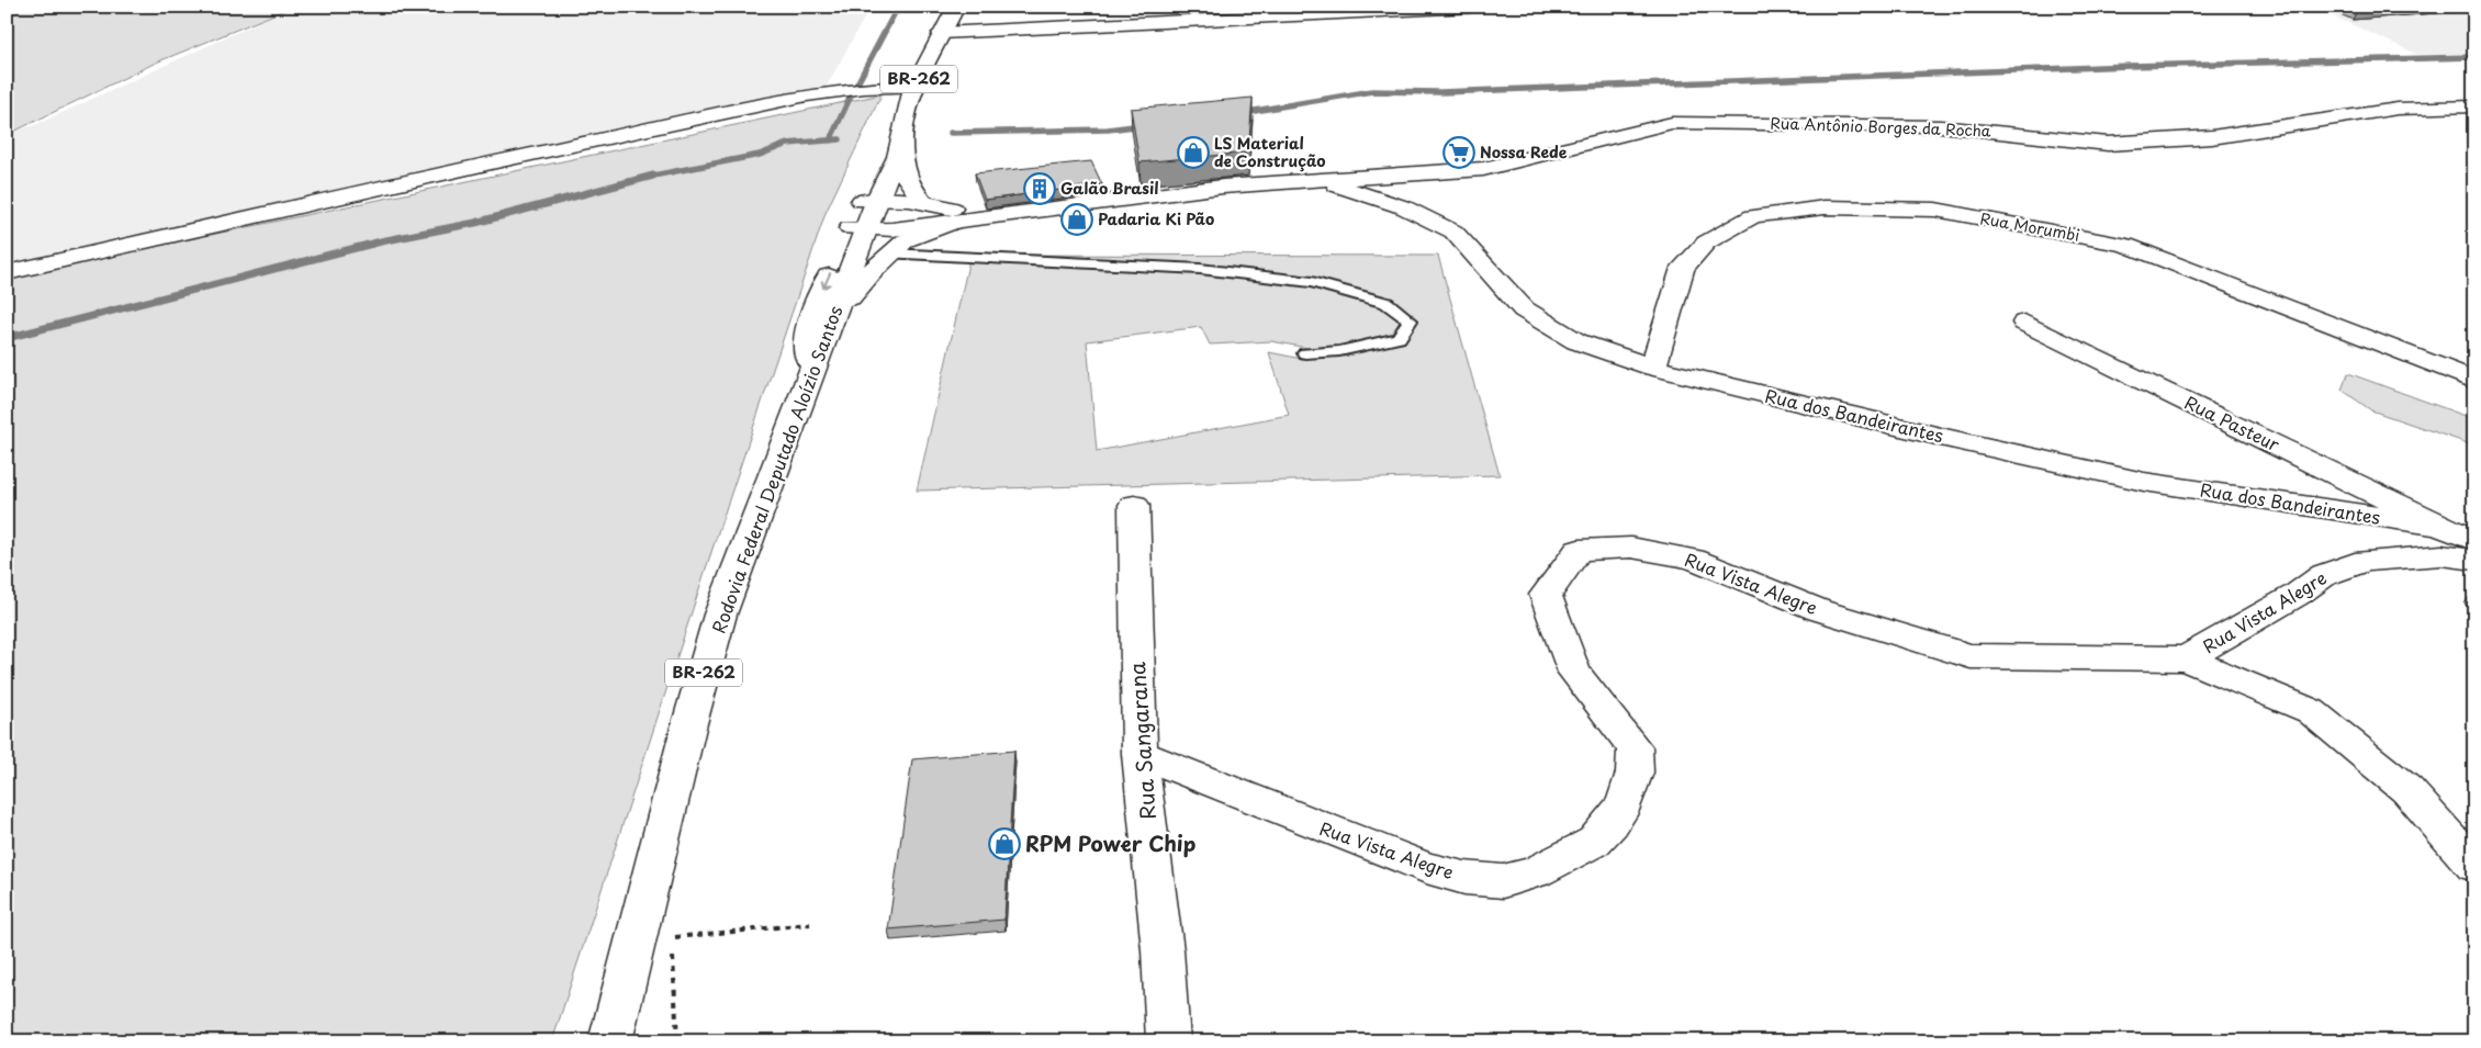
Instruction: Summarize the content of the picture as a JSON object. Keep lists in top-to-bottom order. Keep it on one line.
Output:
{"streets":{"main road":["BR-262","Rua Antônio Borges da Rocha","Rua Morumbi","Rua dos Bandeirantes","Rua Pasteur","Rodovia Federal Deputado Aloízio Santos","Rua Vista Alegre","Rua Sangarana"]},"crossings":[["Rua Antônio Borges da Rocha","Rua dos Bandeirantes"],["Rua Morumbi","Rua dos Bandeirantes"],["Rua dos Bandeirantes","Rua Pasteur"],["Rua Vista Alegre","Rua Sangarana"]],"places":{"shop":["LS Material de Construção","Padaria Ki Pão","RPM Power Chip"],"supermarket":["Nossa Rede"],"building":["Galão Brasil"]}}
